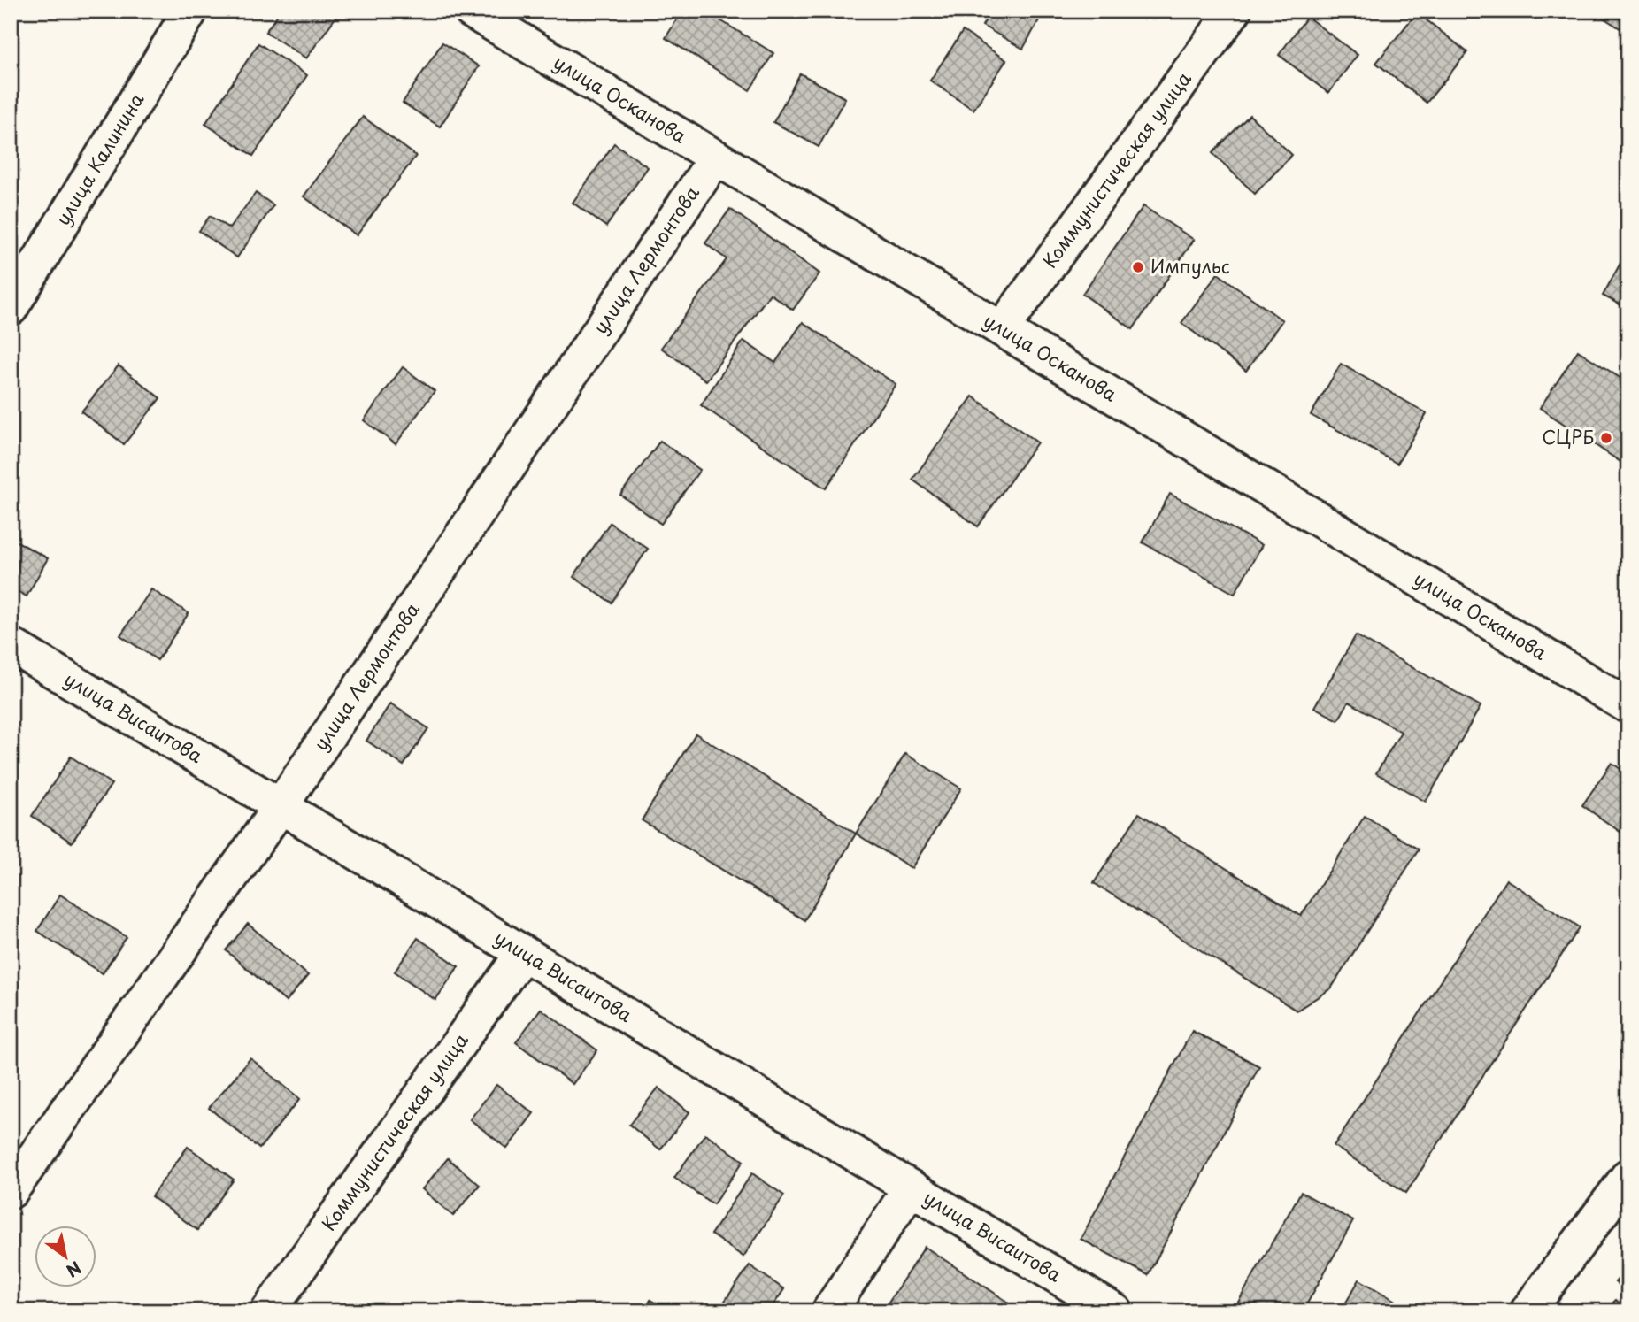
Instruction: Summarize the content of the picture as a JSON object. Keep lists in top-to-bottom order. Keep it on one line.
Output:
{"streets":{"street":["улица Осканова","улица Калинина","Коммунистическая улица","улица Лермонтова","улица Висаитова"]},"crossings":[["улица Осканова","Коммунистическая улица"],["улица Осканова","улица Лермонтова"],["Коммунистическая улица","улица Висаитова"],["улица Лермонтова","улица Висаитова"]],"places":["Импульс","СЦРБ"],"north":"bottom right"}
